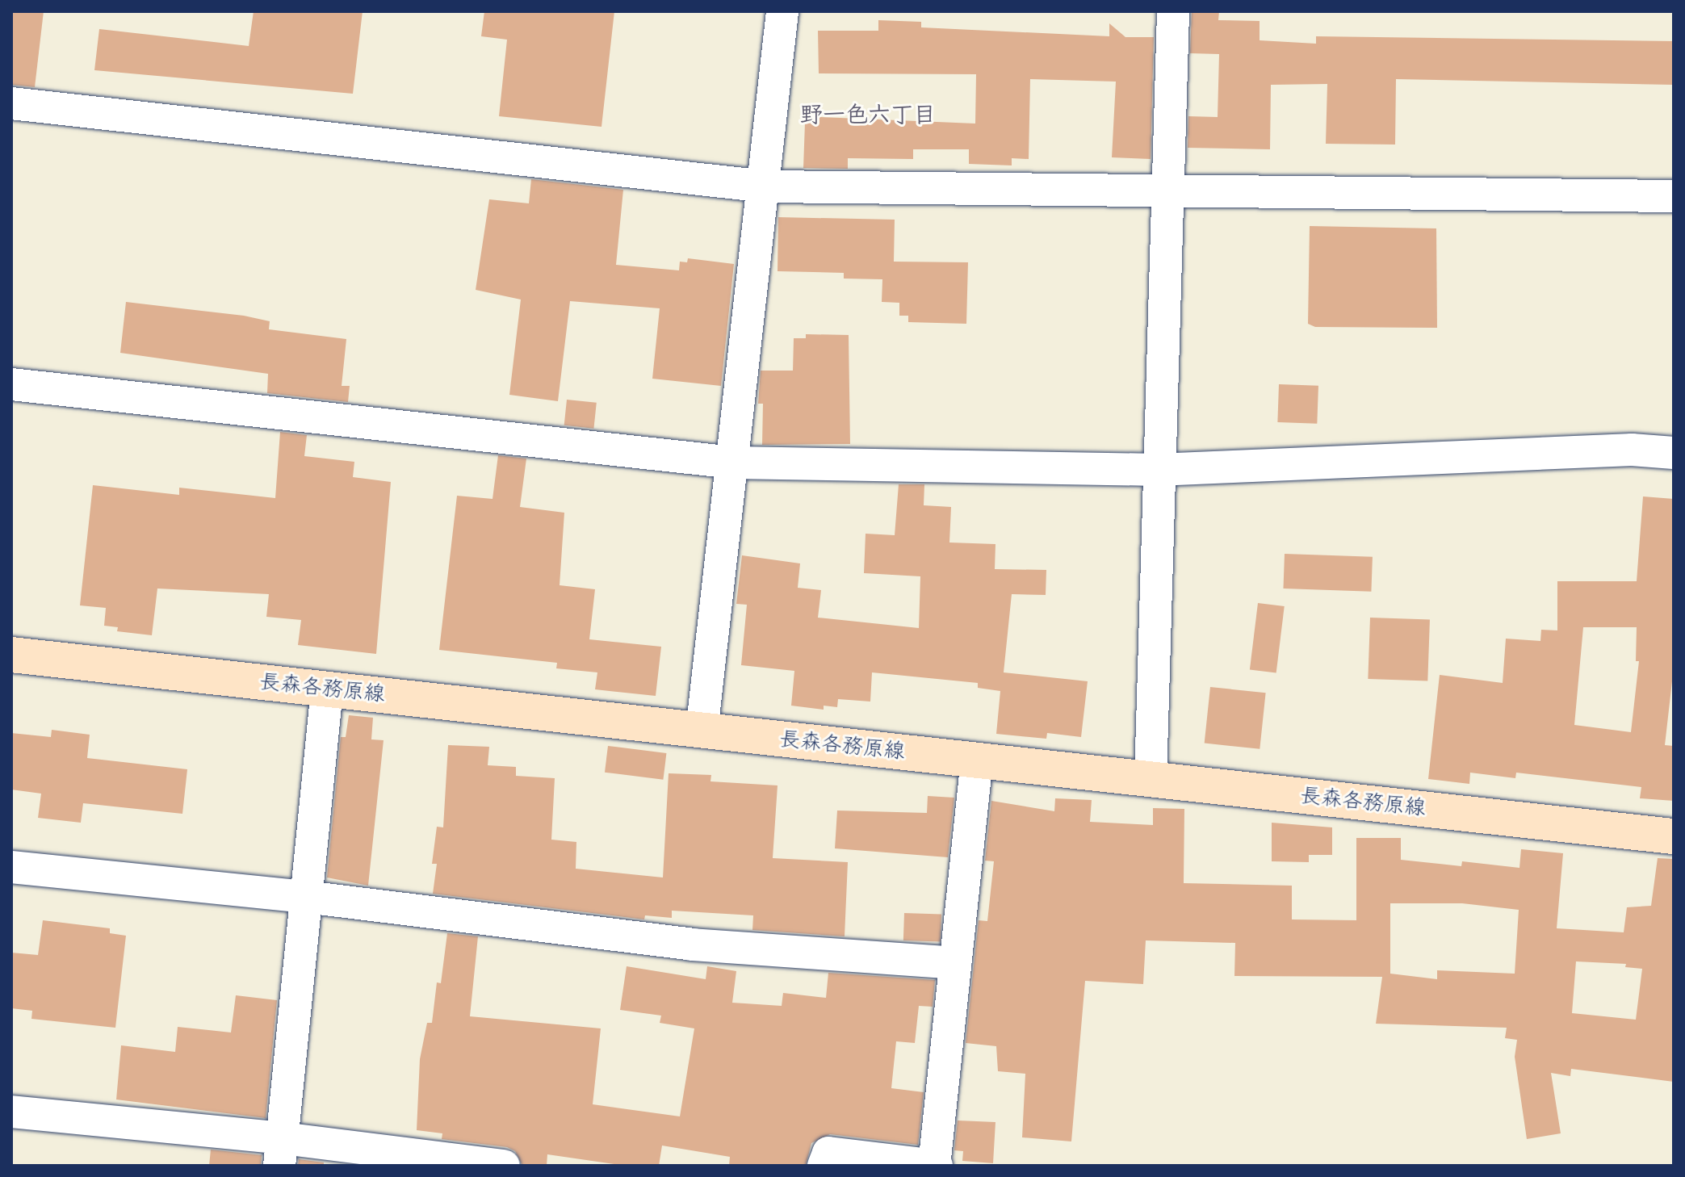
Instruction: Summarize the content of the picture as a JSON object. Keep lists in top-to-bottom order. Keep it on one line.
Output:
{"streets":{"main road":["長森各務原線"]},"districts":["野一色六丁目"]}
